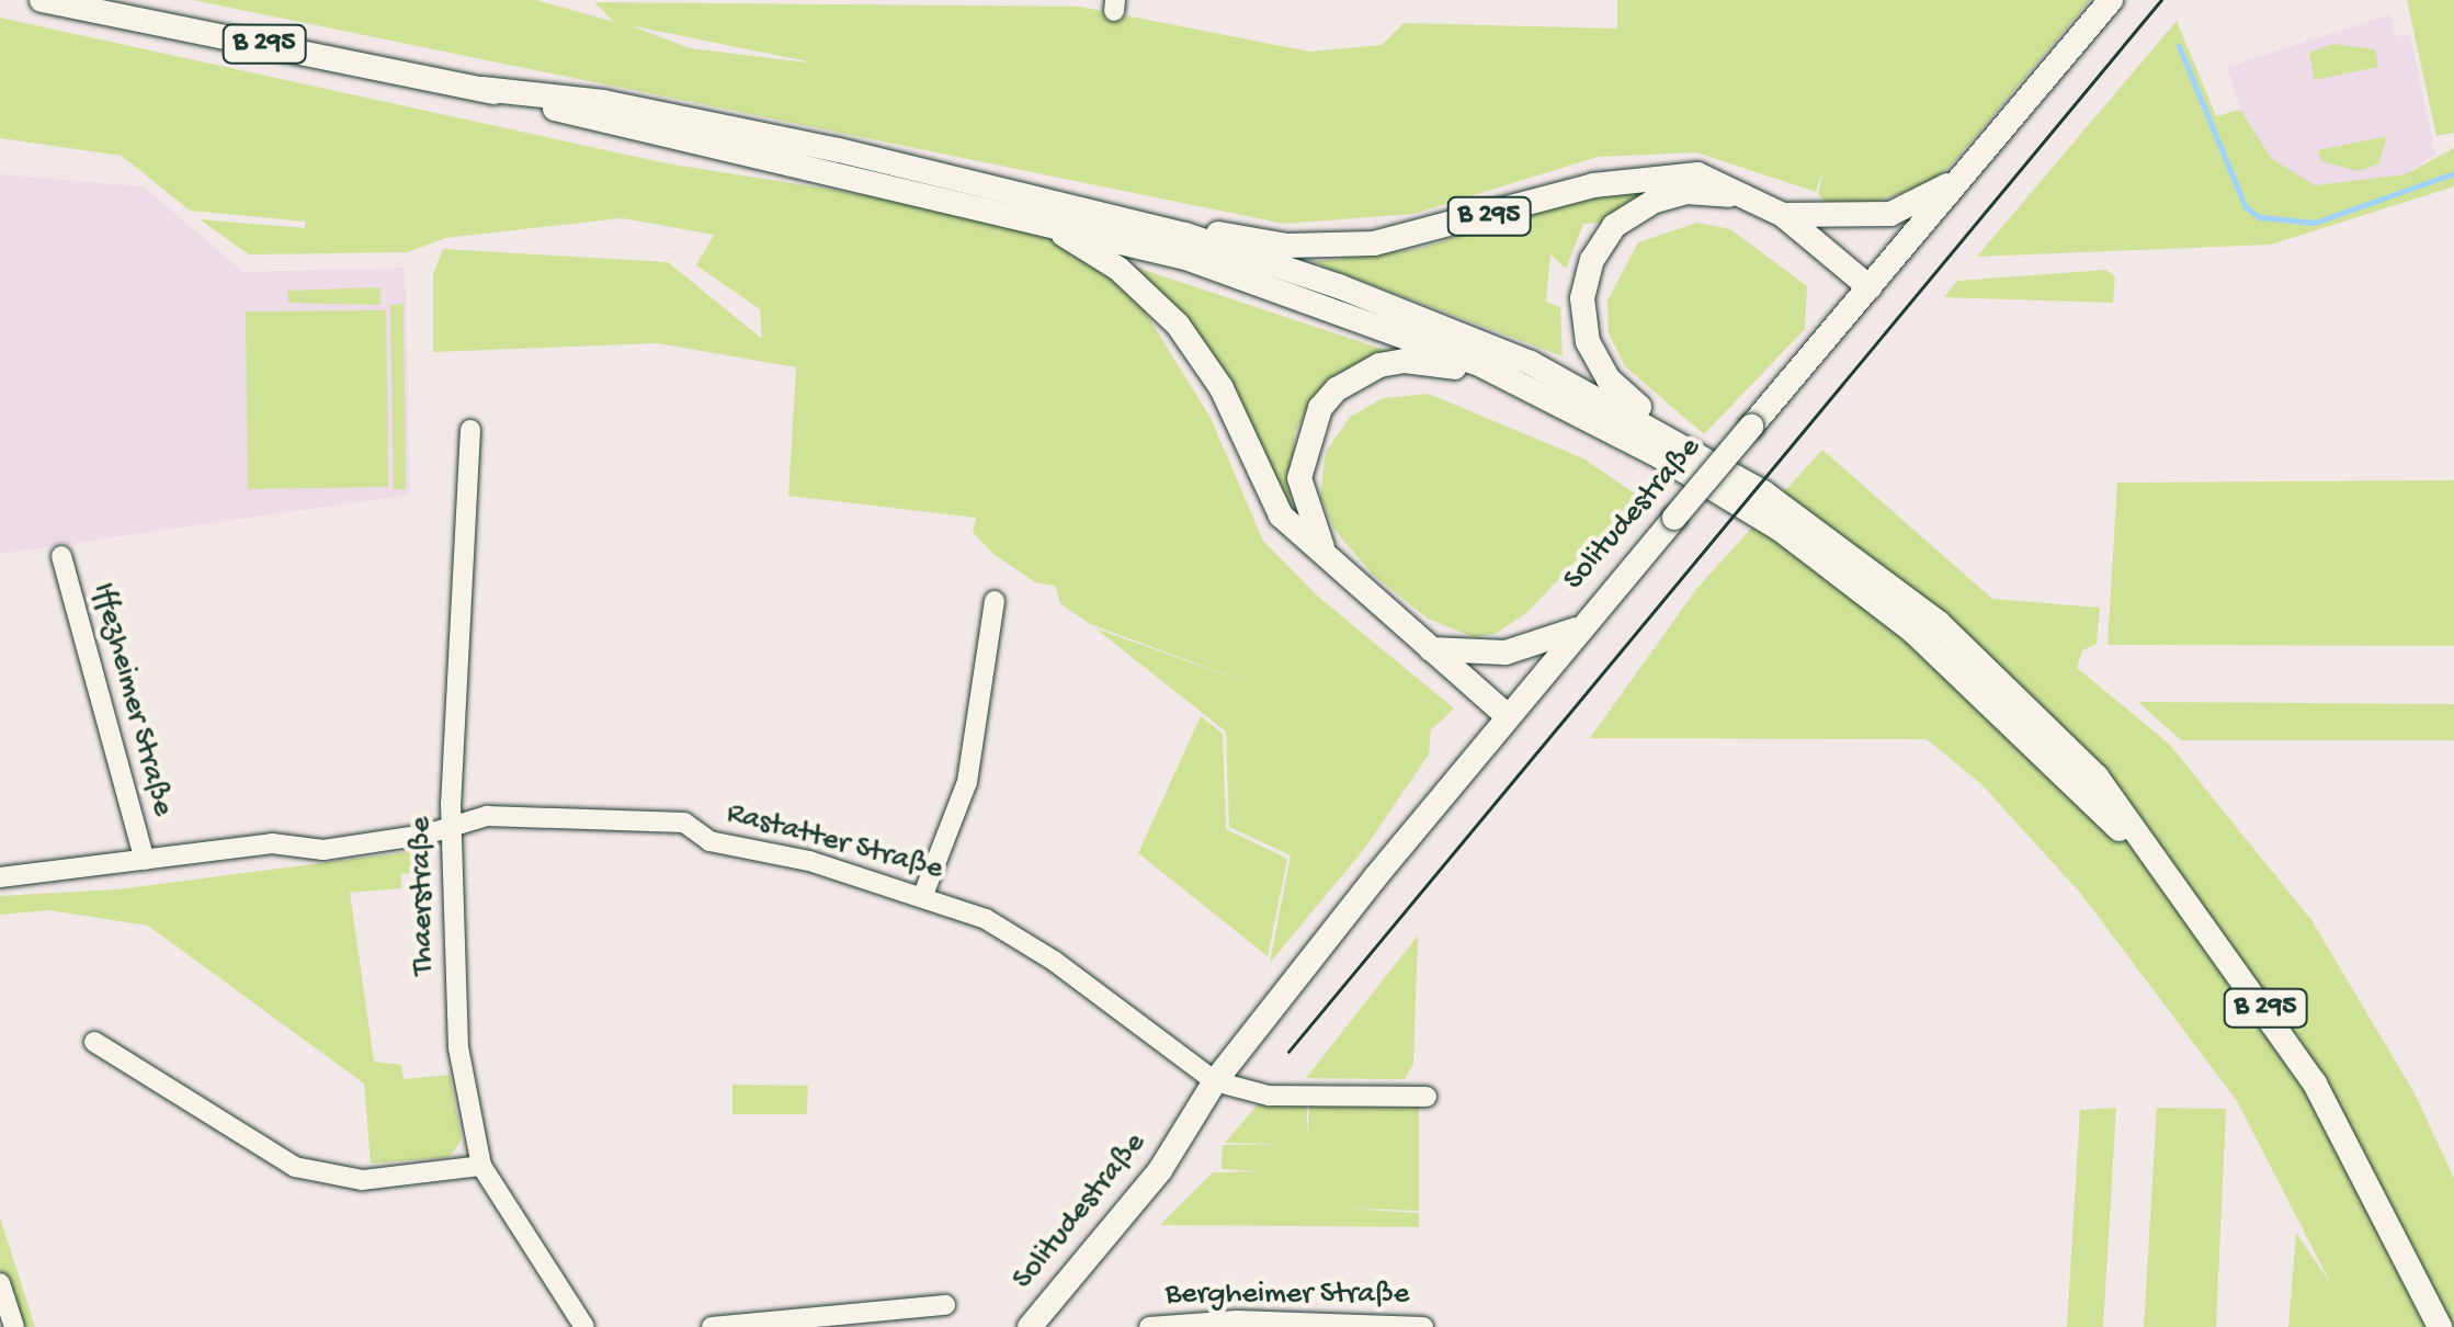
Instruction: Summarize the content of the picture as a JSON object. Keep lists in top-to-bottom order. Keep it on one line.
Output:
{"streets":{"main road":["B 295","Solitudestraße"],"street":["Iffezheimer Straße","Rastatter Straße","Thaerstraße","Bergheimer Straße"]},"crossings":[["B 295","Solitudestraße"],["Solitudestraße","Rastatter Straße"],["Iffezheimer Straße","Rastatter Straße"],["Rastatter Straße","Thaerstraße"]]}
